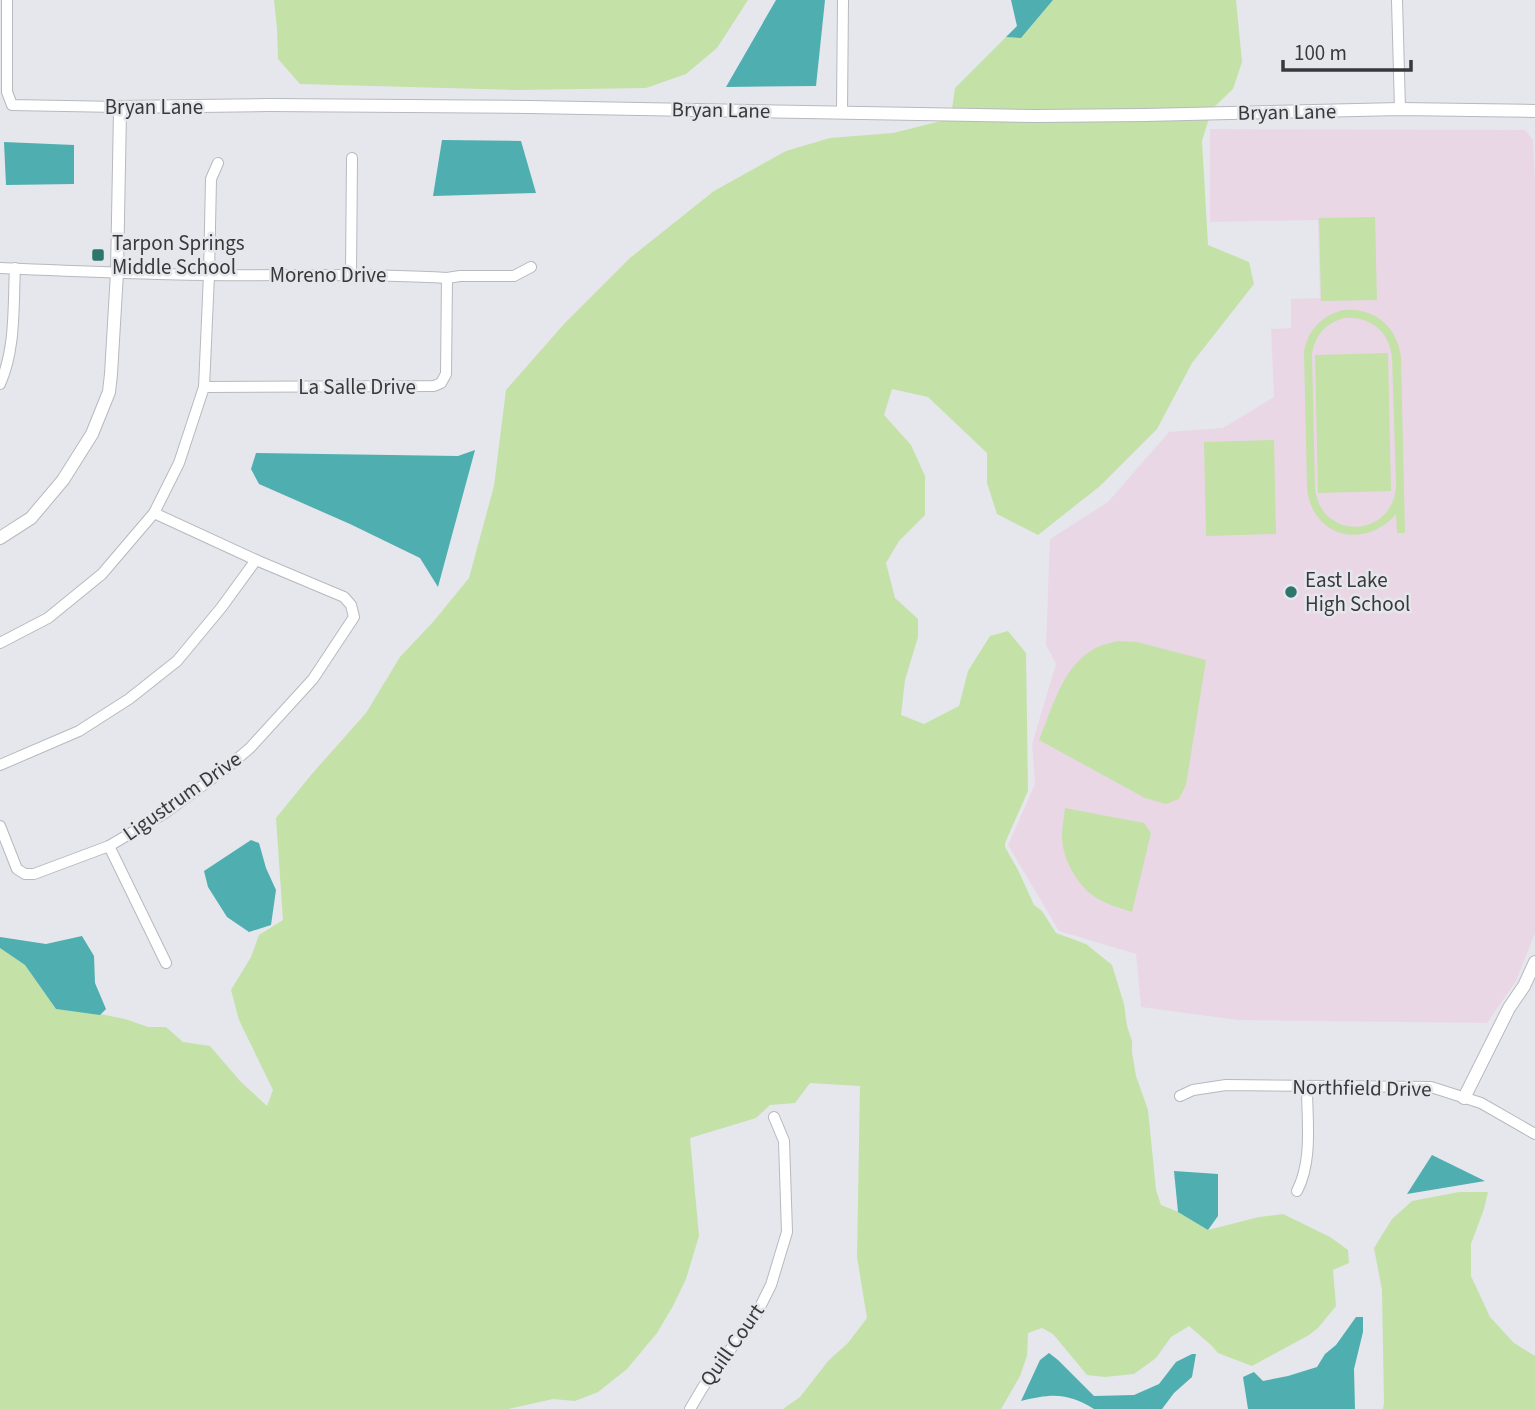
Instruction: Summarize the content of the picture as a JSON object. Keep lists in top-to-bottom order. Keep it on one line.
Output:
{"streets":{"street":["Bryan Lane","Moreno Drive","La Salle Drive","Ligustrum Drive","Northfield Drive","Quill Court"]},"crossings":[["Moreno Drive","La Salle Drive"]],"places":{"transit":["Tarpon Springs Middle School"],"other":["East Lake High School"]},"scale_bar":"100 m"}
